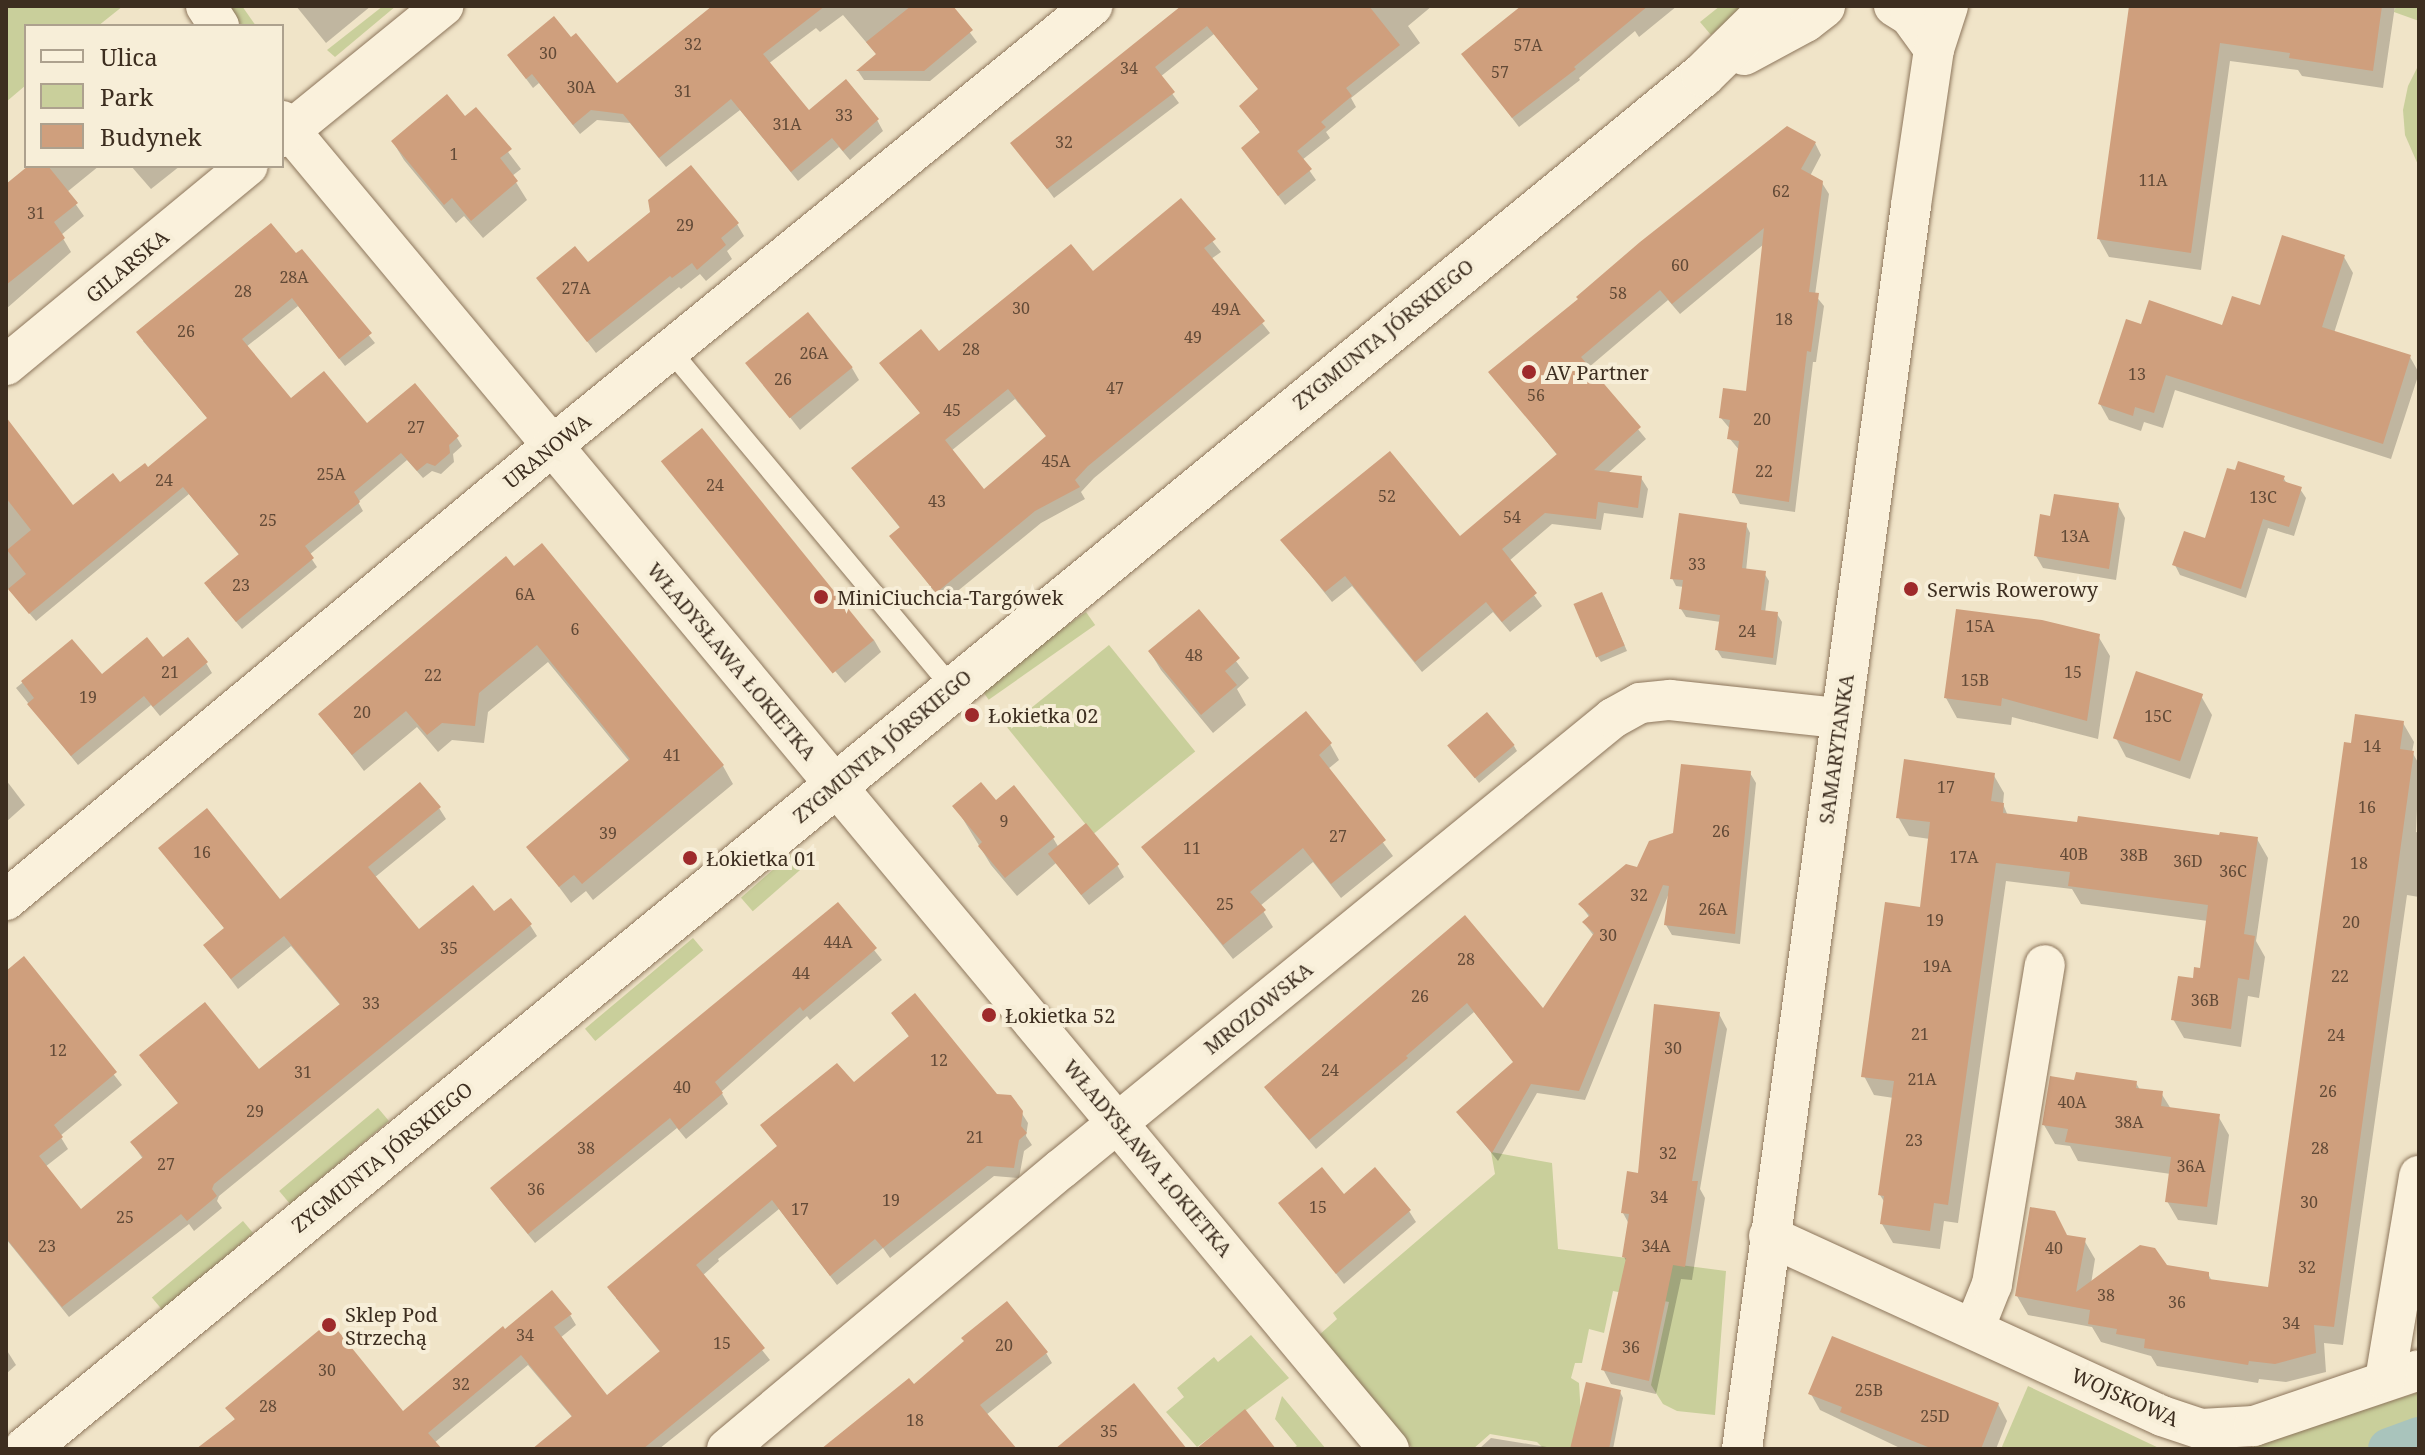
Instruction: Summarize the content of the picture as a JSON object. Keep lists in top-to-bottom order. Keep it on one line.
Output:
{"streets":{"street":["GILARSKA","ZYGMUNTA JÓRSKIEGO","URANOWA","WŁADYSŁAWA ŁOKIETKA","SAMARYTANKA","MROZOWSKA","WOJSKOWA"]},"crossings":[["ZYGMUNTA JÓRSKIEGO","WŁADYSŁAWA ŁOKIETKA"],["URANOWA","WŁADYSŁAWA ŁOKIETKA"],["WŁADYSŁAWA ŁOKIETKA","MROZOWSKA"],["SAMARYTANKA","MROZOWSKA"],["SAMARYTANKA","WOJSKOWA"]],"places":["AV Partner","Serwis Rowerowy","MiniCiuchcia-Targówek","Łokietka 02","Łokietka 01","Łokietka 52","Sklep Pod Strzechą"],"house_numbers":["32","57A","30","34","57","30A","31","33","31A","32","1","11A","62","31","29","60","28A","27A","28","58","30","49A","18","26","49","28","26A","13","26","47","56","45","20","27","45A","22","25A","24","24","52","13C","43","54","25","13A","33","23","6A","15A","6","24","48","21","15","22","15B","19","20","15C","14","41","17","16","9","26","39","27","11","16","40B","38B","17A","36D","18","36C","32","25","26A","19","20","30","44A","35","28","19A","44","22","26","36B","33","21","24","30","12","12","24","31","21A","40","26","40A","29","38A","21","23","38","28","32","27","36A","36","34","19","30","15","17","25","23","34A","40","32","38","36","34","34","15","20","36","30","32","25B","28","25D","18","35"],"legend":["Ulica","Park","Budynek"]}
